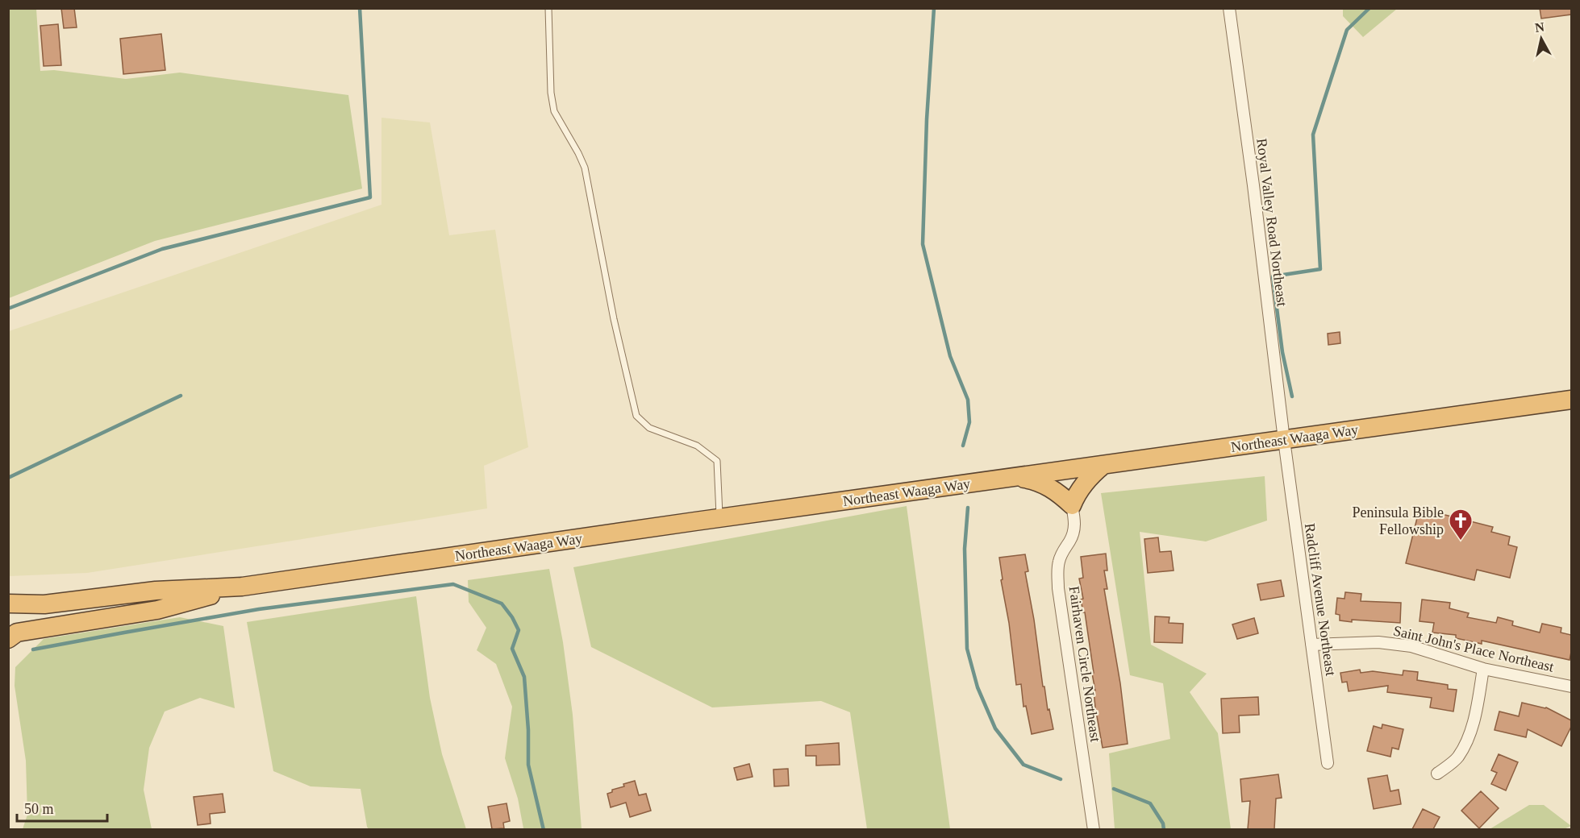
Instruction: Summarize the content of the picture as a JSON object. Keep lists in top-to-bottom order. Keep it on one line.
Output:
{"streets":{"highway":["Northeast Waaga Way"],"street":["Royal Valley Road Northeast","Radcliff Avenue Northeast","Saint John's Place Northeast","Fairhaven Circle Northeast"]},"crossings":[["Royal Valley Road Northeast","Northeast Waaga Way"],["Royal Valley Road Northeast","Radcliff Avenue Northeast"],["Northeast Waaga Way","Radcliff Avenue Northeast"],["Radcliff Avenue Northeast","Saint John's Place Northeast"]],"places":{"church":["Peninsula Bible Fellowship"]},"scale_bar":"50 m","north":"top"}
